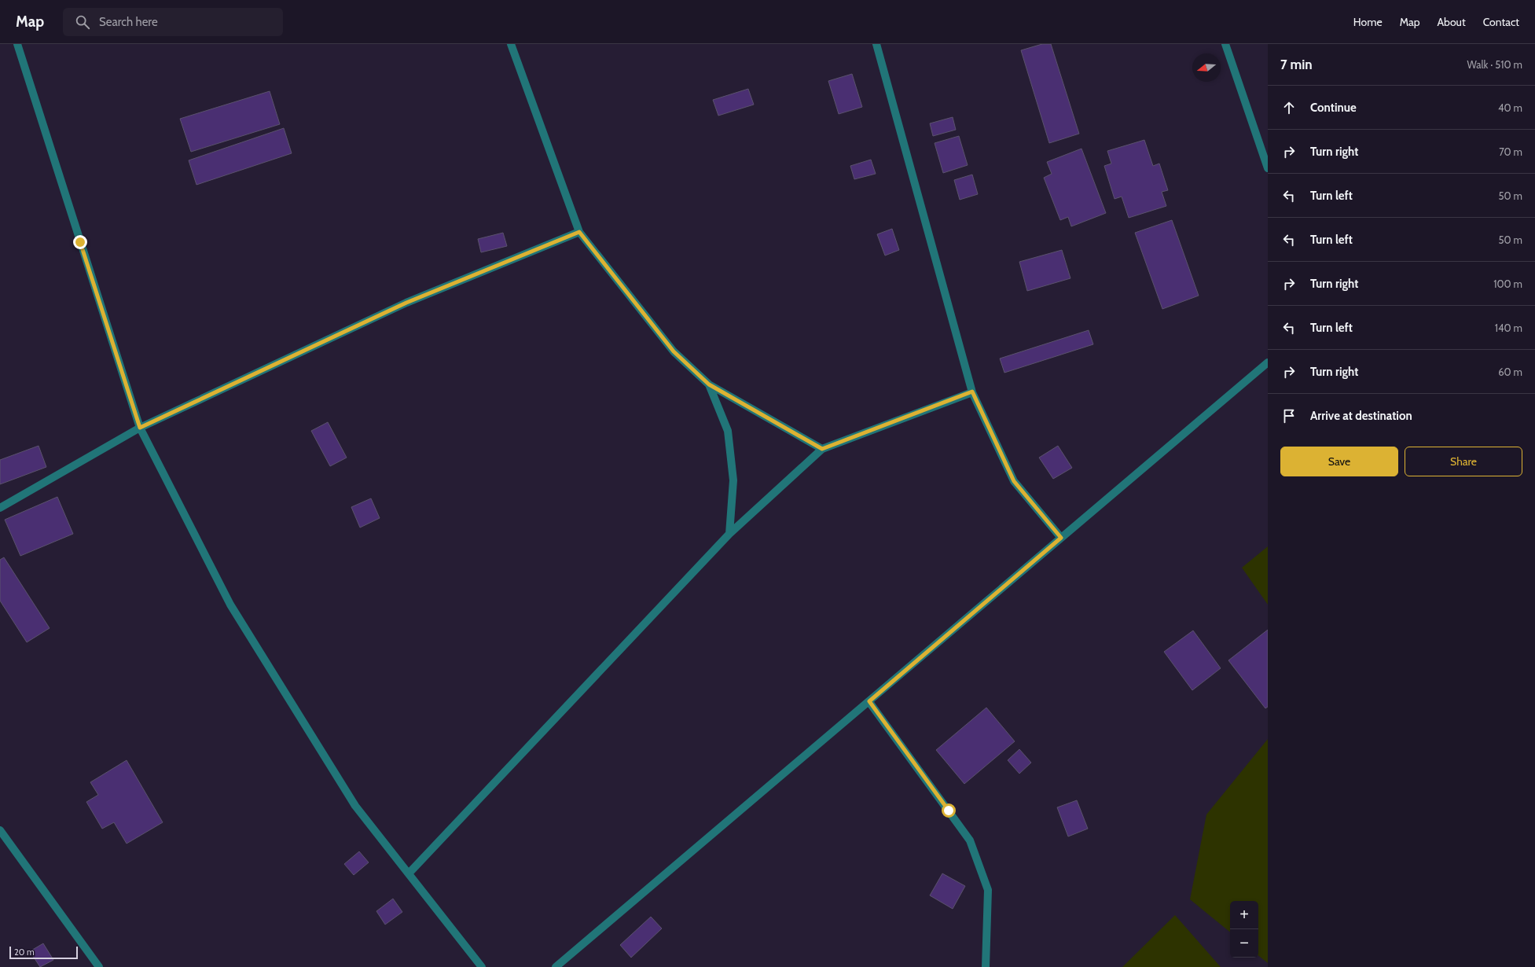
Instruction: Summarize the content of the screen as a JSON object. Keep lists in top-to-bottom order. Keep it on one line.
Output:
{"scale_bar":"20 m","north":"left","page":{"header":"Map","search":"Search here","nav":["Home","Map","About","Contact"],"heading":["7 min","Walk · 510 m"],"list":[["Continue","40 m"],["Turn right","70 m"],["Turn left","50 m"],["Turn left","50 m"],["Turn right","100 m"],["Turn left","140 m"],["Turn right","60 m"],"Arrive at destination"],"buttons":["Save","Share"],"map_buttons":["+","−"],"scale":"20 m"}}
